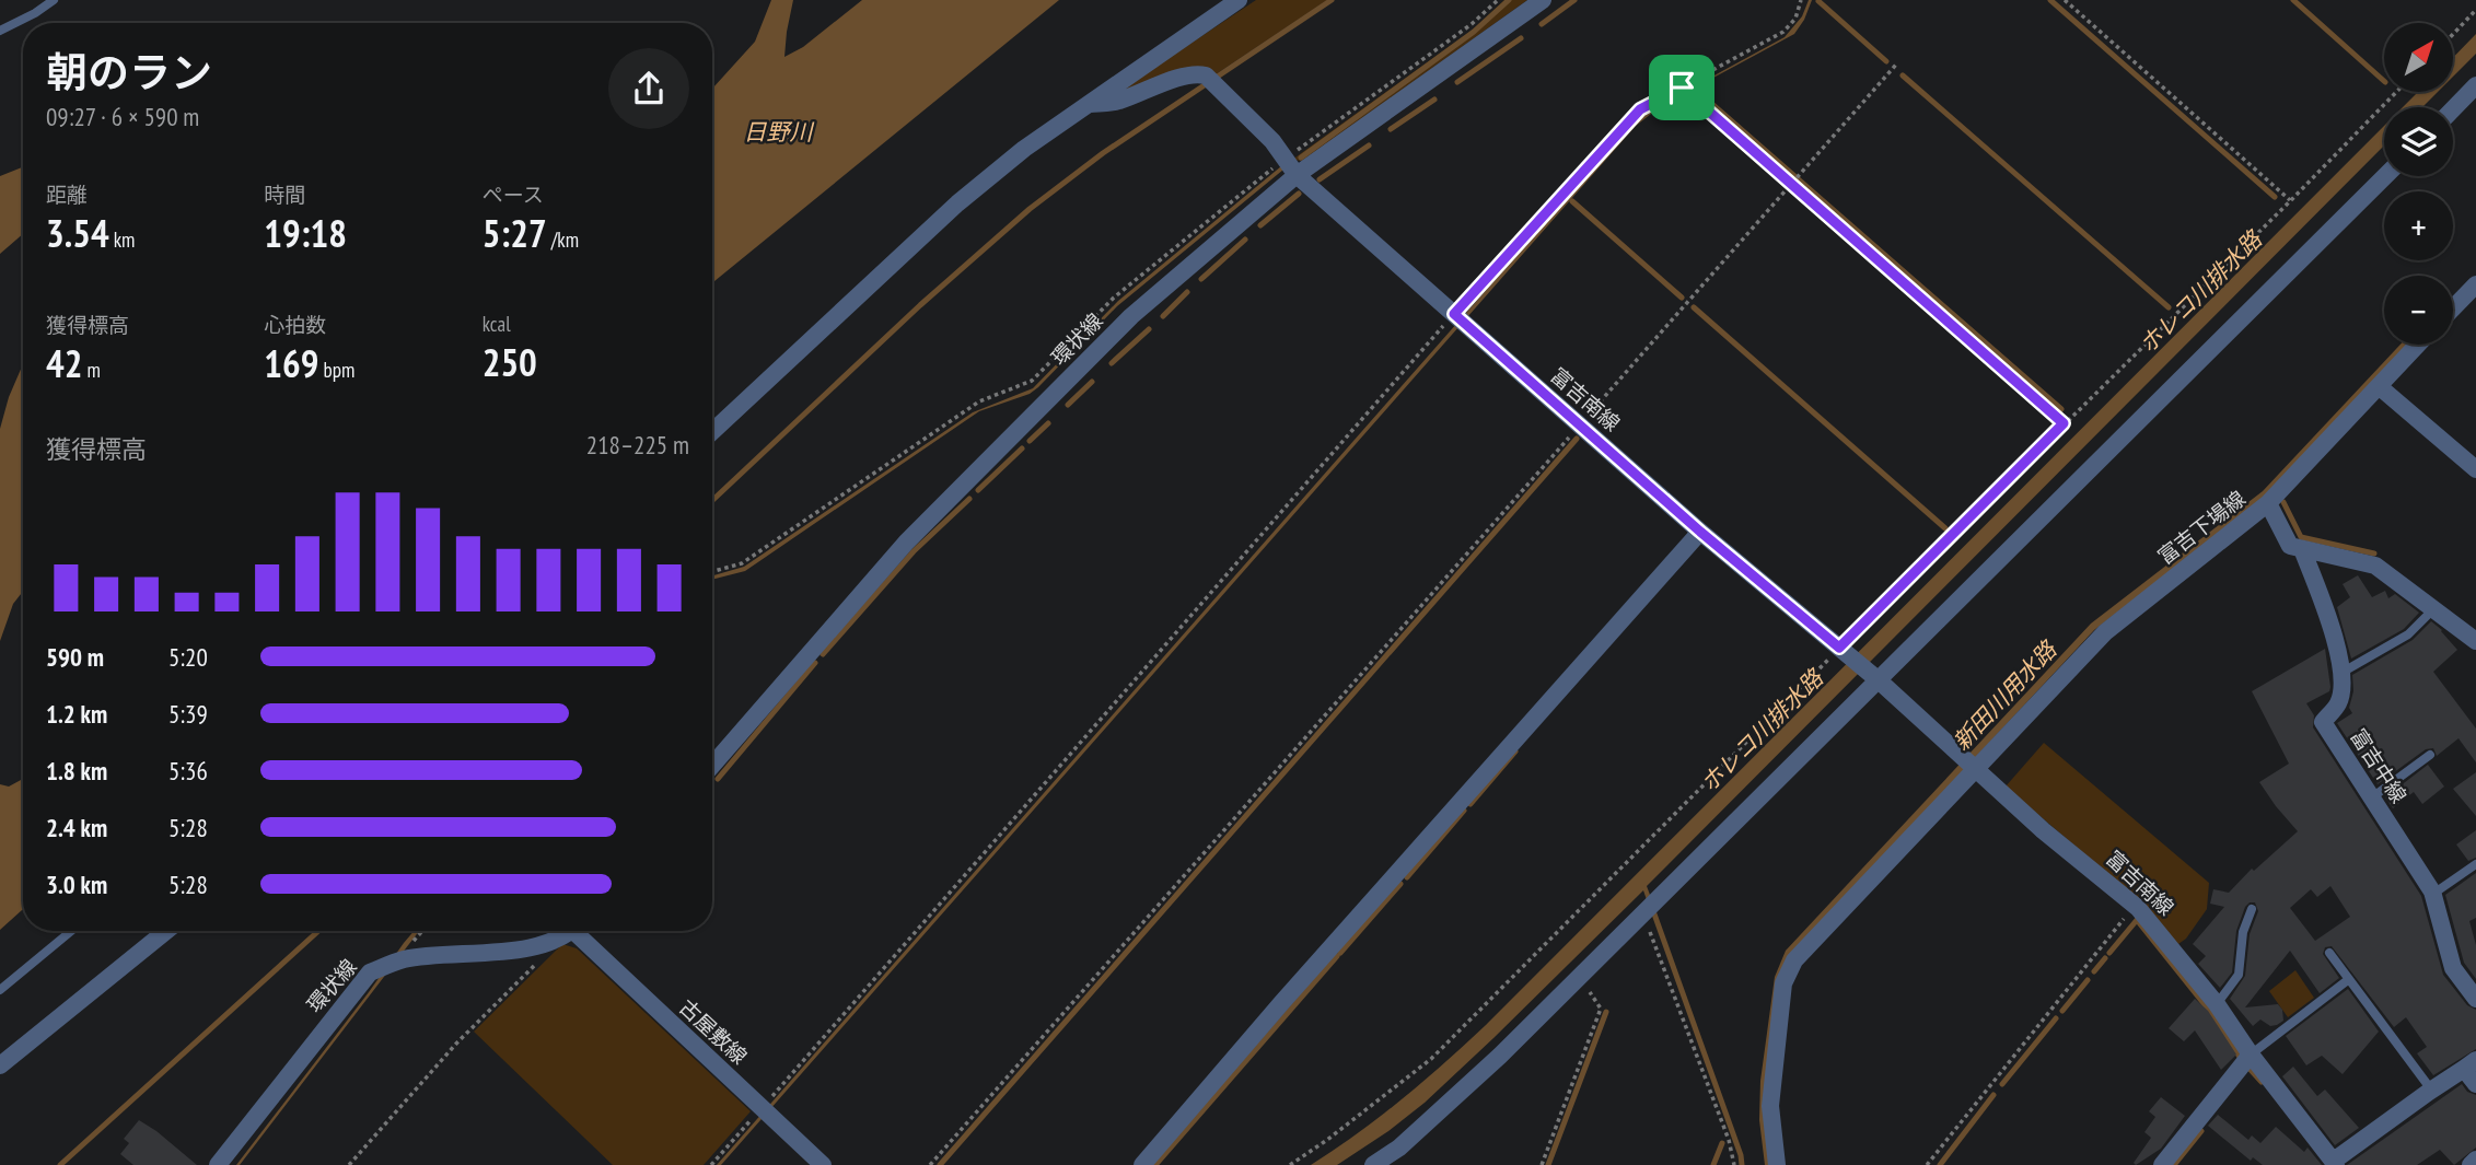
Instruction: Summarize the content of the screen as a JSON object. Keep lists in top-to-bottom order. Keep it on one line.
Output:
{"streets":{"street":["環状線","富吉南線","富吉下場線","富吉中線","古屋敷線"]},"crossings":[["環状線","富吉南線"],["富吉南線","富吉下場線"],["富吉下場線","富吉中線"]],"water":["日野川","ホレコ川排水路","新田川用水路"],"north":"top right","page":{"map_buttons":["+","−"],"heading":["朝のラン","09:27 · 6 × 590 m"],"stats":[["距離","3.54 km"],["時間","19:18"],["ペース","5:27 /km"],["獲得標高","42 m"],["心拍数","169 bpm"],["kcal","250"]],"chart":["獲得標高","218–225 m"],"list":[{"name":"590 m","note":"5:20"},{"name":"1.2 km","note":"5:39"},{"name":"1.8 km","note":"5:36"},{"name":"2.4 km","note":"5:28"},{"name":"3.0 km","note":"5:28"}]}}
